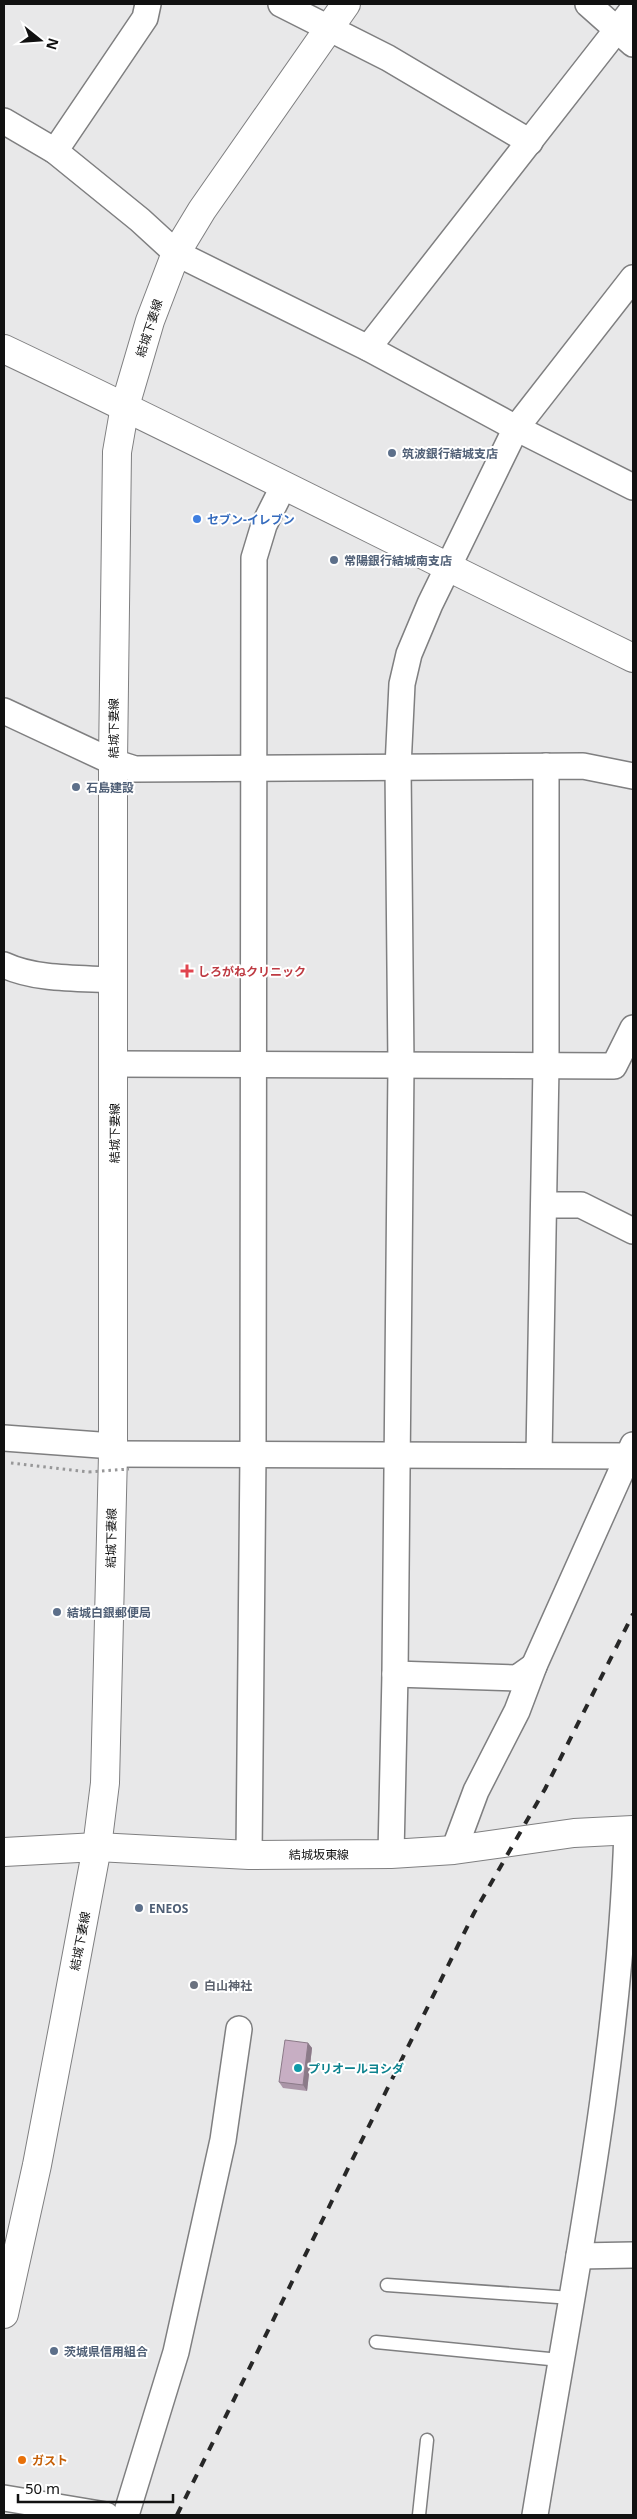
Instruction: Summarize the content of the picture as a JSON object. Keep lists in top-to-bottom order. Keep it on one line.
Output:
{"streets":{"main road":["結城下妻線","結城坂東線"]},"crossings":[["結城下妻線","結城坂東線"]],"places":{"other":["筑波銀行結城支店","セブン-イレブン","常陽銀行結城南支店","石島建設","結城白銀郵便局","ENEOS","白山神社","プリオールヨシダ","茨城県信用組合","ガスト"],"health":["しろがねクリニック"]},"scale_bar":"50 m","north":"right"}
